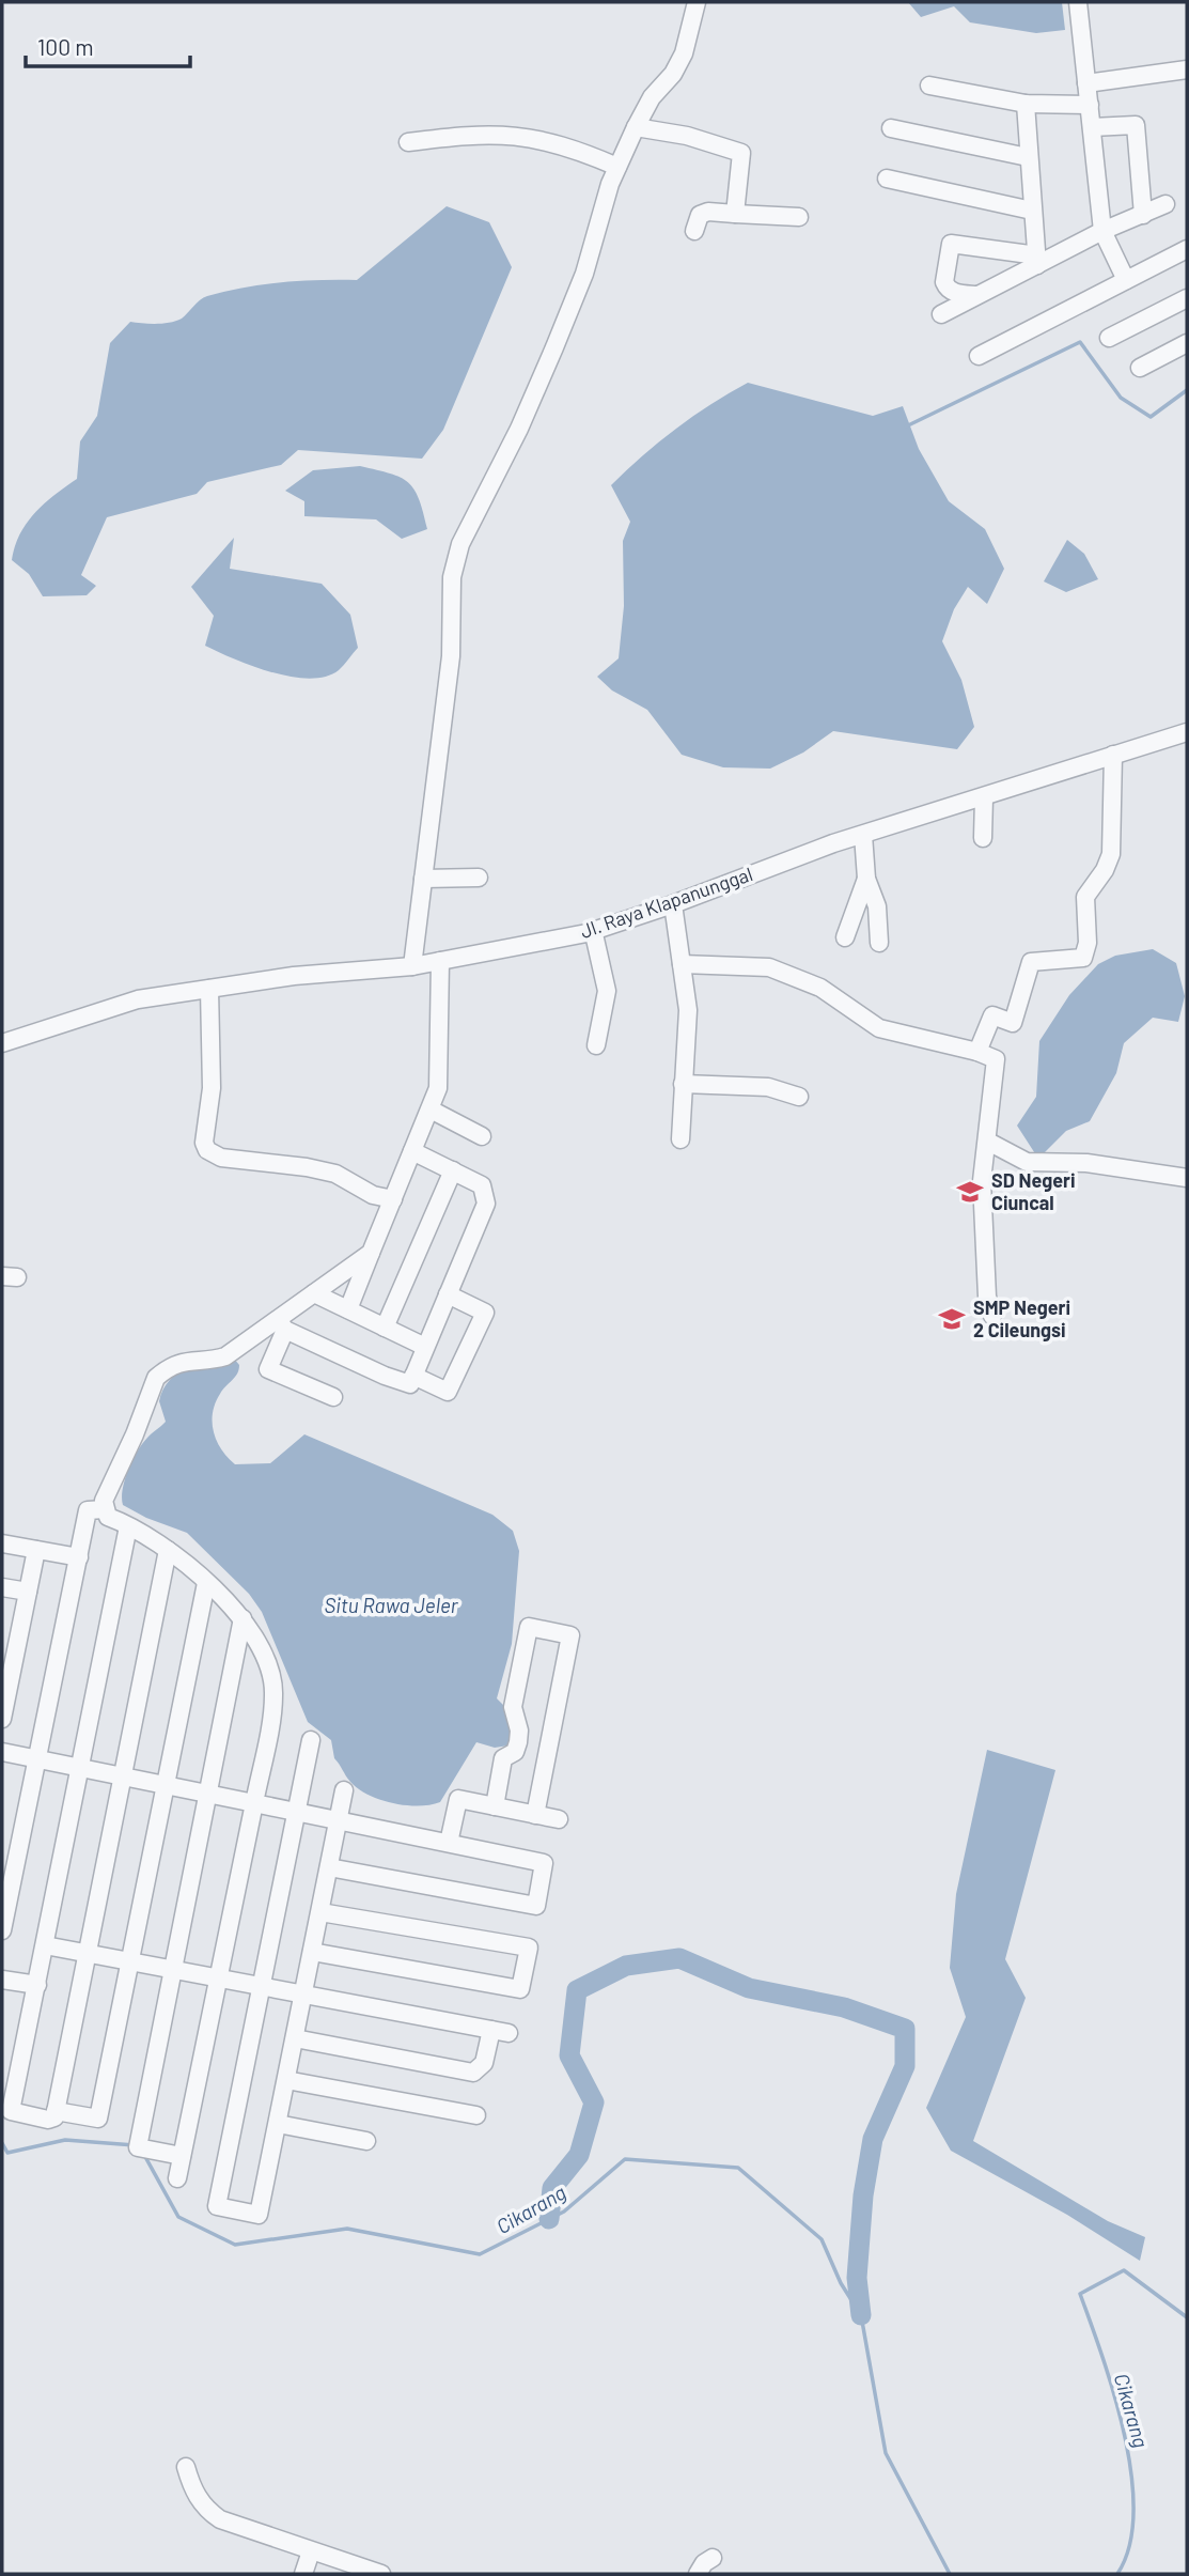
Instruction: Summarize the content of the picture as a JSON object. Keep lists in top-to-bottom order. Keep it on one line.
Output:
{"streets":{"street":["Jl. Raya Klapanunggal"]},"water":["Situ Rawa Jeler","Cikarang"],"places":{"school or university":["SD Negeri Ciuncal","SMP Negeri 2 Cileungsi"]},"scale_bar":"100 m"}
